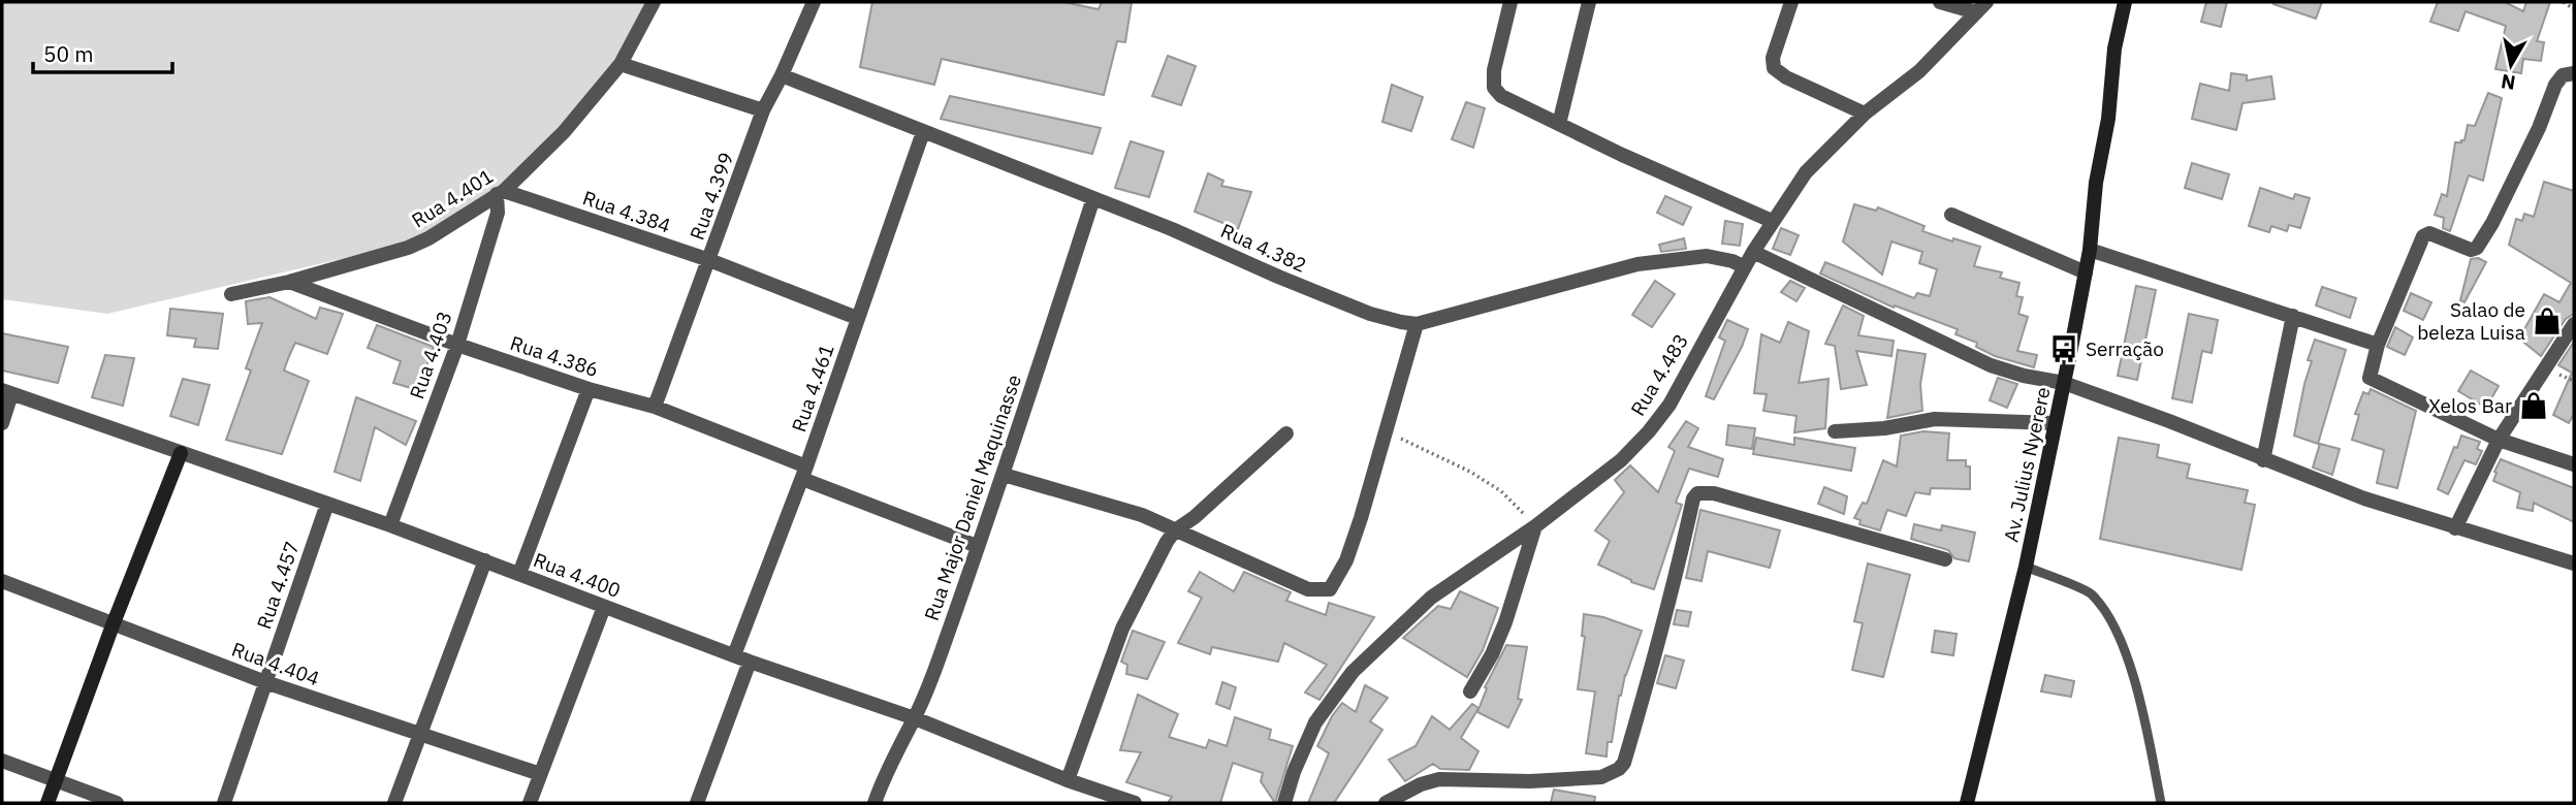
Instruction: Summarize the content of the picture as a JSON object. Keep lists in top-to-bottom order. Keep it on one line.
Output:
{"streets":{"main road":["Av. Julius Nyerere"],"street":["Rua 4.399","Rua 4.401","Rua 4.384","Rua 4.382","Rua 4.403","Rua 4.386","Rua 4.483","Rua 4.461","Rua Major Daniel Maquinasse","Rua 4.400","Rua 4.457","Rua 4.404"]},"crossings":[["Rua 4.399","Rua 4.384"],["Rua 4.399","Rua 4.382"],["Rua 4.399","Rua 4.386"],["Rua 4.401","Rua 4.384"],["Rua 4.401","Rua 4.403"],["Rua 4.401","Rua 4.386"],["Rua 4.384","Rua 4.403"],["Rua 4.384","Rua 4.461"],["Rua 4.382","Rua 4.483"],["Rua 4.382","Rua 4.461"],["Rua 4.382","Rua Major Daniel Maquinasse"],["Rua 4.403","Rua 4.386"],["Rua 4.403","Rua 4.400"],["Rua 4.386","Rua 4.461"],["Rua 4.386","Rua Major Daniel Maquinasse"],["Rua 4.461","Rua 4.400"],["Rua Major Daniel Maquinasse","Rua 4.400"],["Rua 4.400","Rua 4.457"],["Rua 4.457","Rua 4.404"]],"places":{"shop":["Salao de beleza Luisa","Xelos Bar"],"bus stop":["Serração"]},"scale_bar":"50 m","north":"bottom"}
